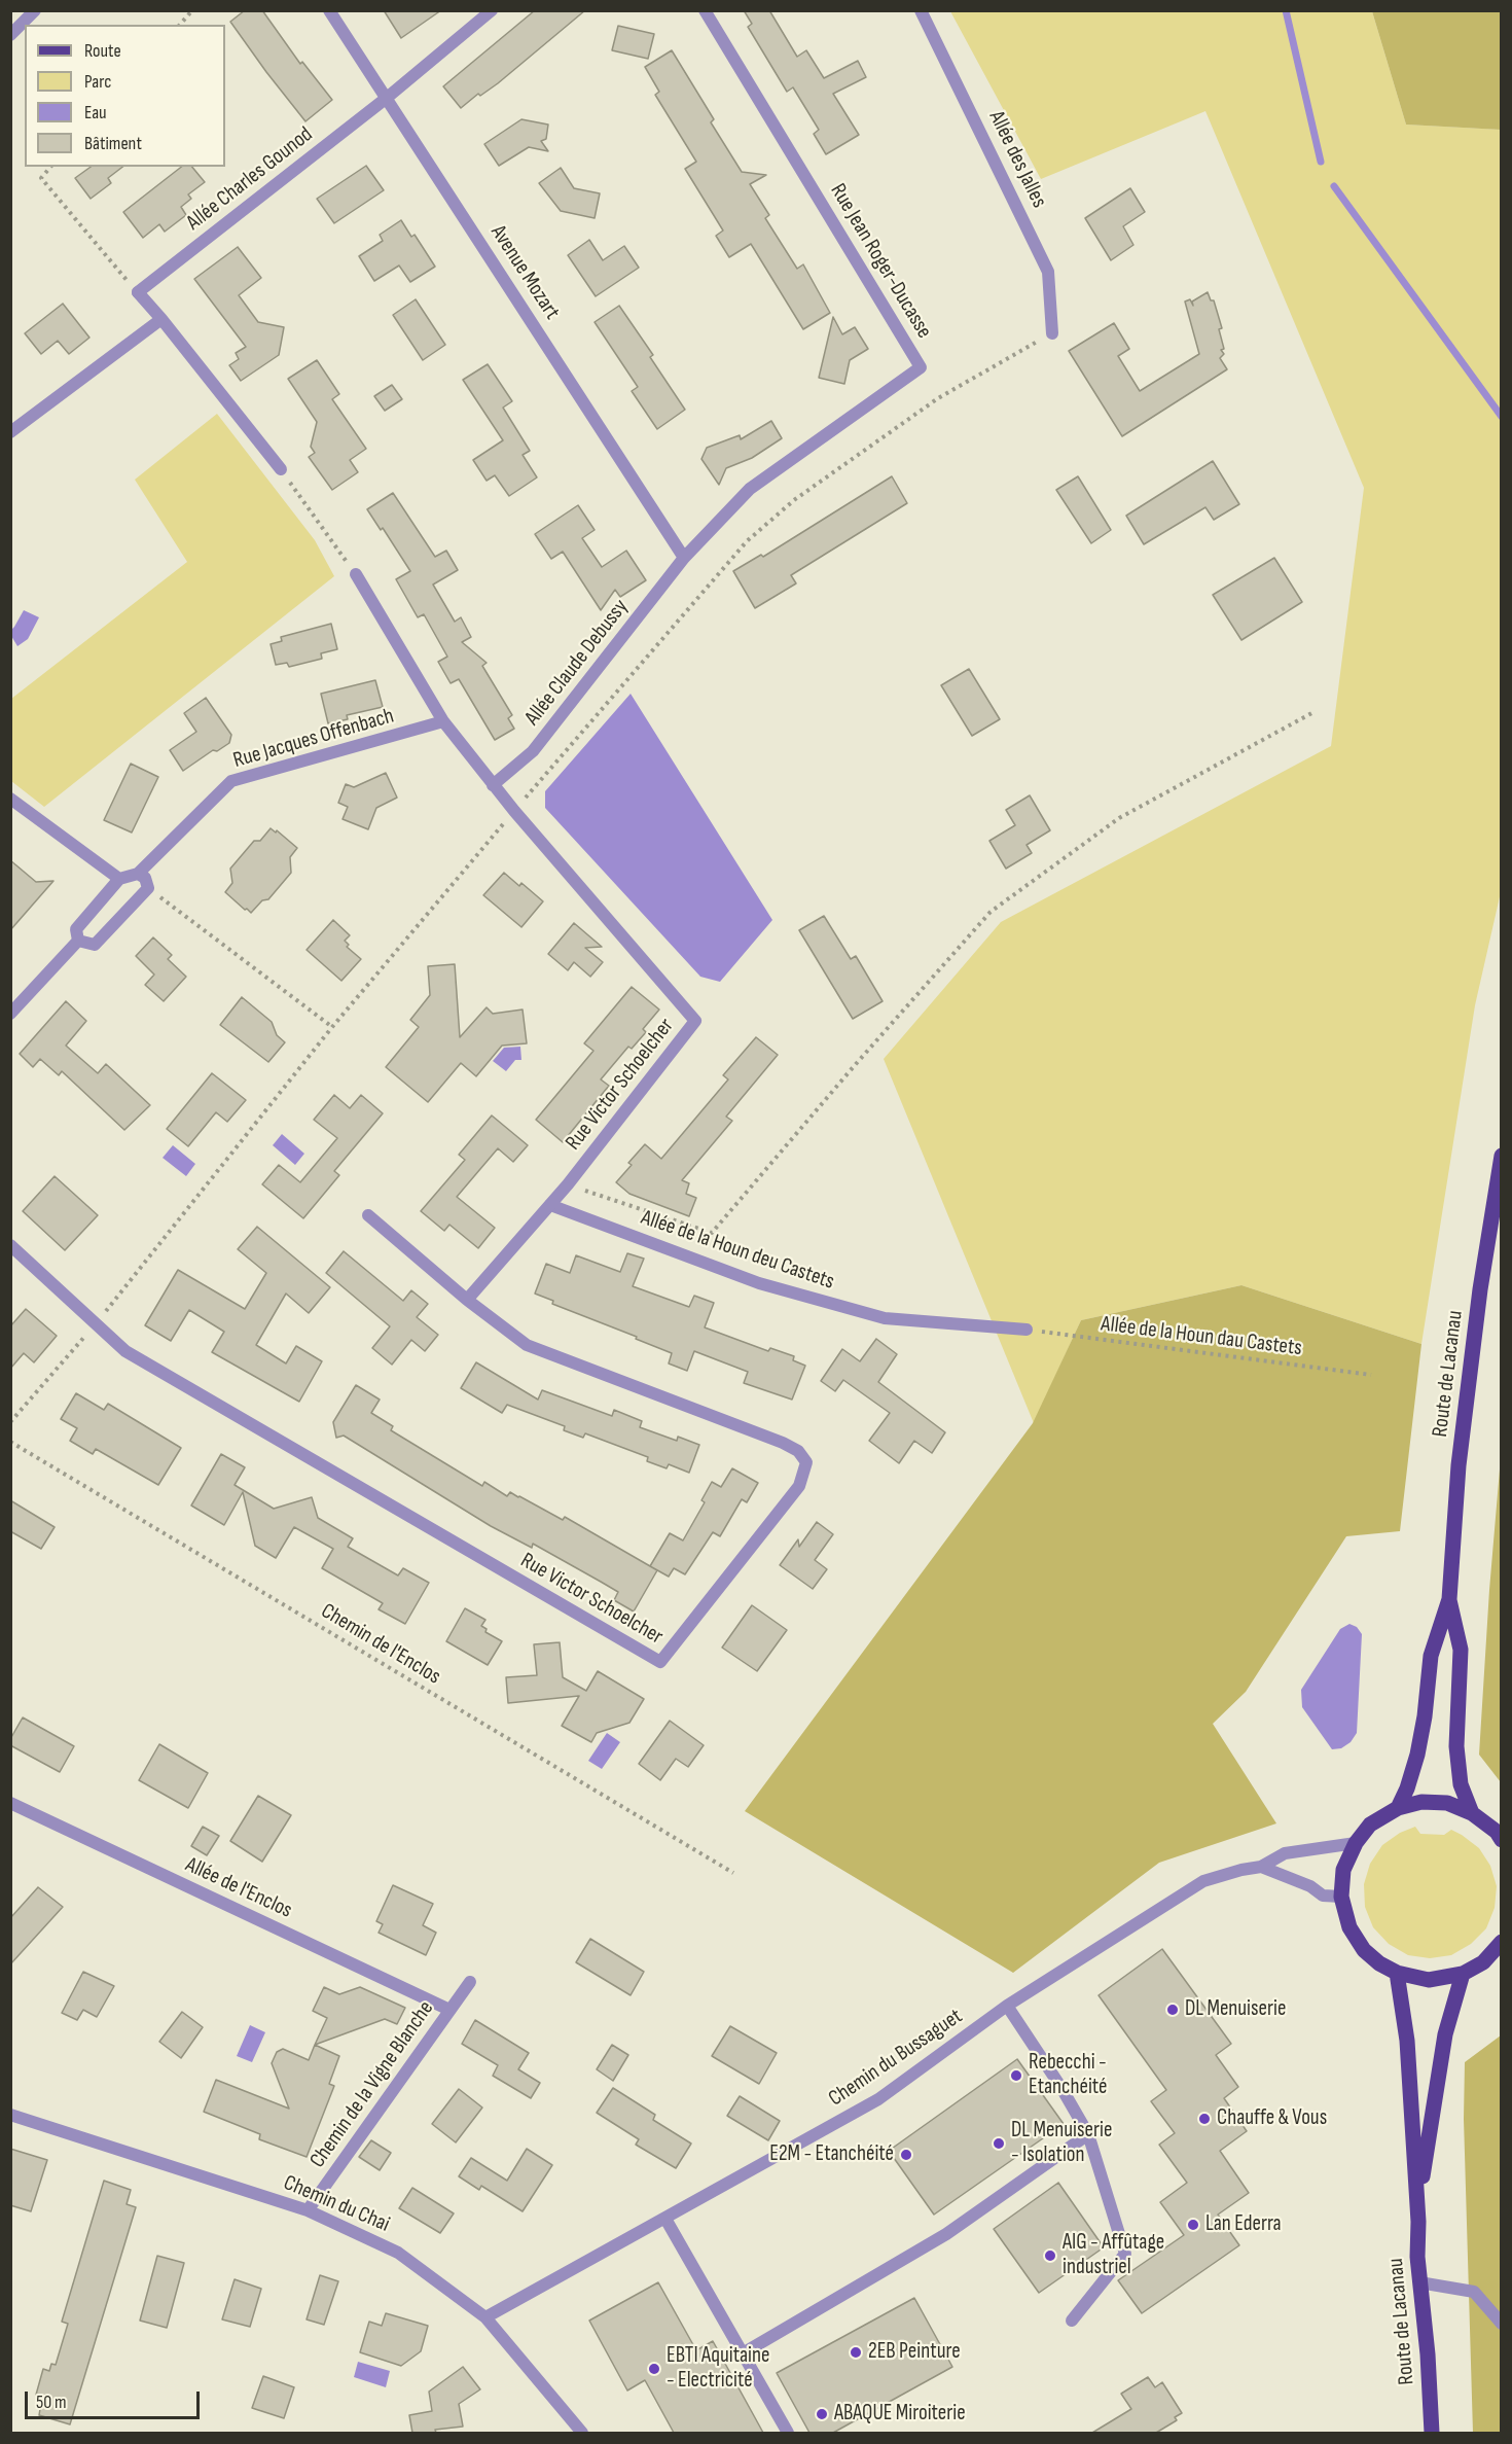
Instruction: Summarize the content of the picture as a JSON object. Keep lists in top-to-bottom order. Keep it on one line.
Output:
{"streets":{"main road":["Route de Lacanau"],"street":["Allée des Jalles","Allée Charles Gounod","Rue Jean Roger-Ducasse","Avenue Mozart","Allée Claude Debussy","Rue Jacques Offenbach","Rue Victor Schoelcher","Allée de la Houn deu Castets","Allée de l'Enclos","Chemin du Bussaguet","Chemin de la Vigne Blanche","Chemin du Chai"],"path":["Allée de la Houn dau Castets","Chemin de l'Enclos"]},"crossings":[["Allée Charles Gounod","Avenue Mozart"],["Rue Jean Roger-Ducasse","Avenue Mozart"],["Rue Jean Roger-Ducasse","Allée Claude Debussy"],["Avenue Mozart","Allée Claude Debussy"],["Rue Victor Schoelcher","Allée de la Houn deu Castets"],["Allée de la Houn deu Castets","Allée de la Houn dau Castets"],["Allée de l'Enclos","Chemin de la Vigne Blanche"],["Chemin du Bussaguet","Chemin du Chai"],["Chemin de la Vigne Blanche","Chemin du Chai"]],"places":["DL Menuiserie","Rebecchi - Etanchéité","Chauffe & Vous","DL Menuiserie - Isolation","E2M - Etanchéité","Lan Ederra","AIG - Affûtage industriel","2EB Peinture","EBTI Aquitaine - Electricité","ABAQUE Miroiterie"],"legend":["Route","Parc","Eau","Bâtiment"],"scale_bar":"50 m"}
